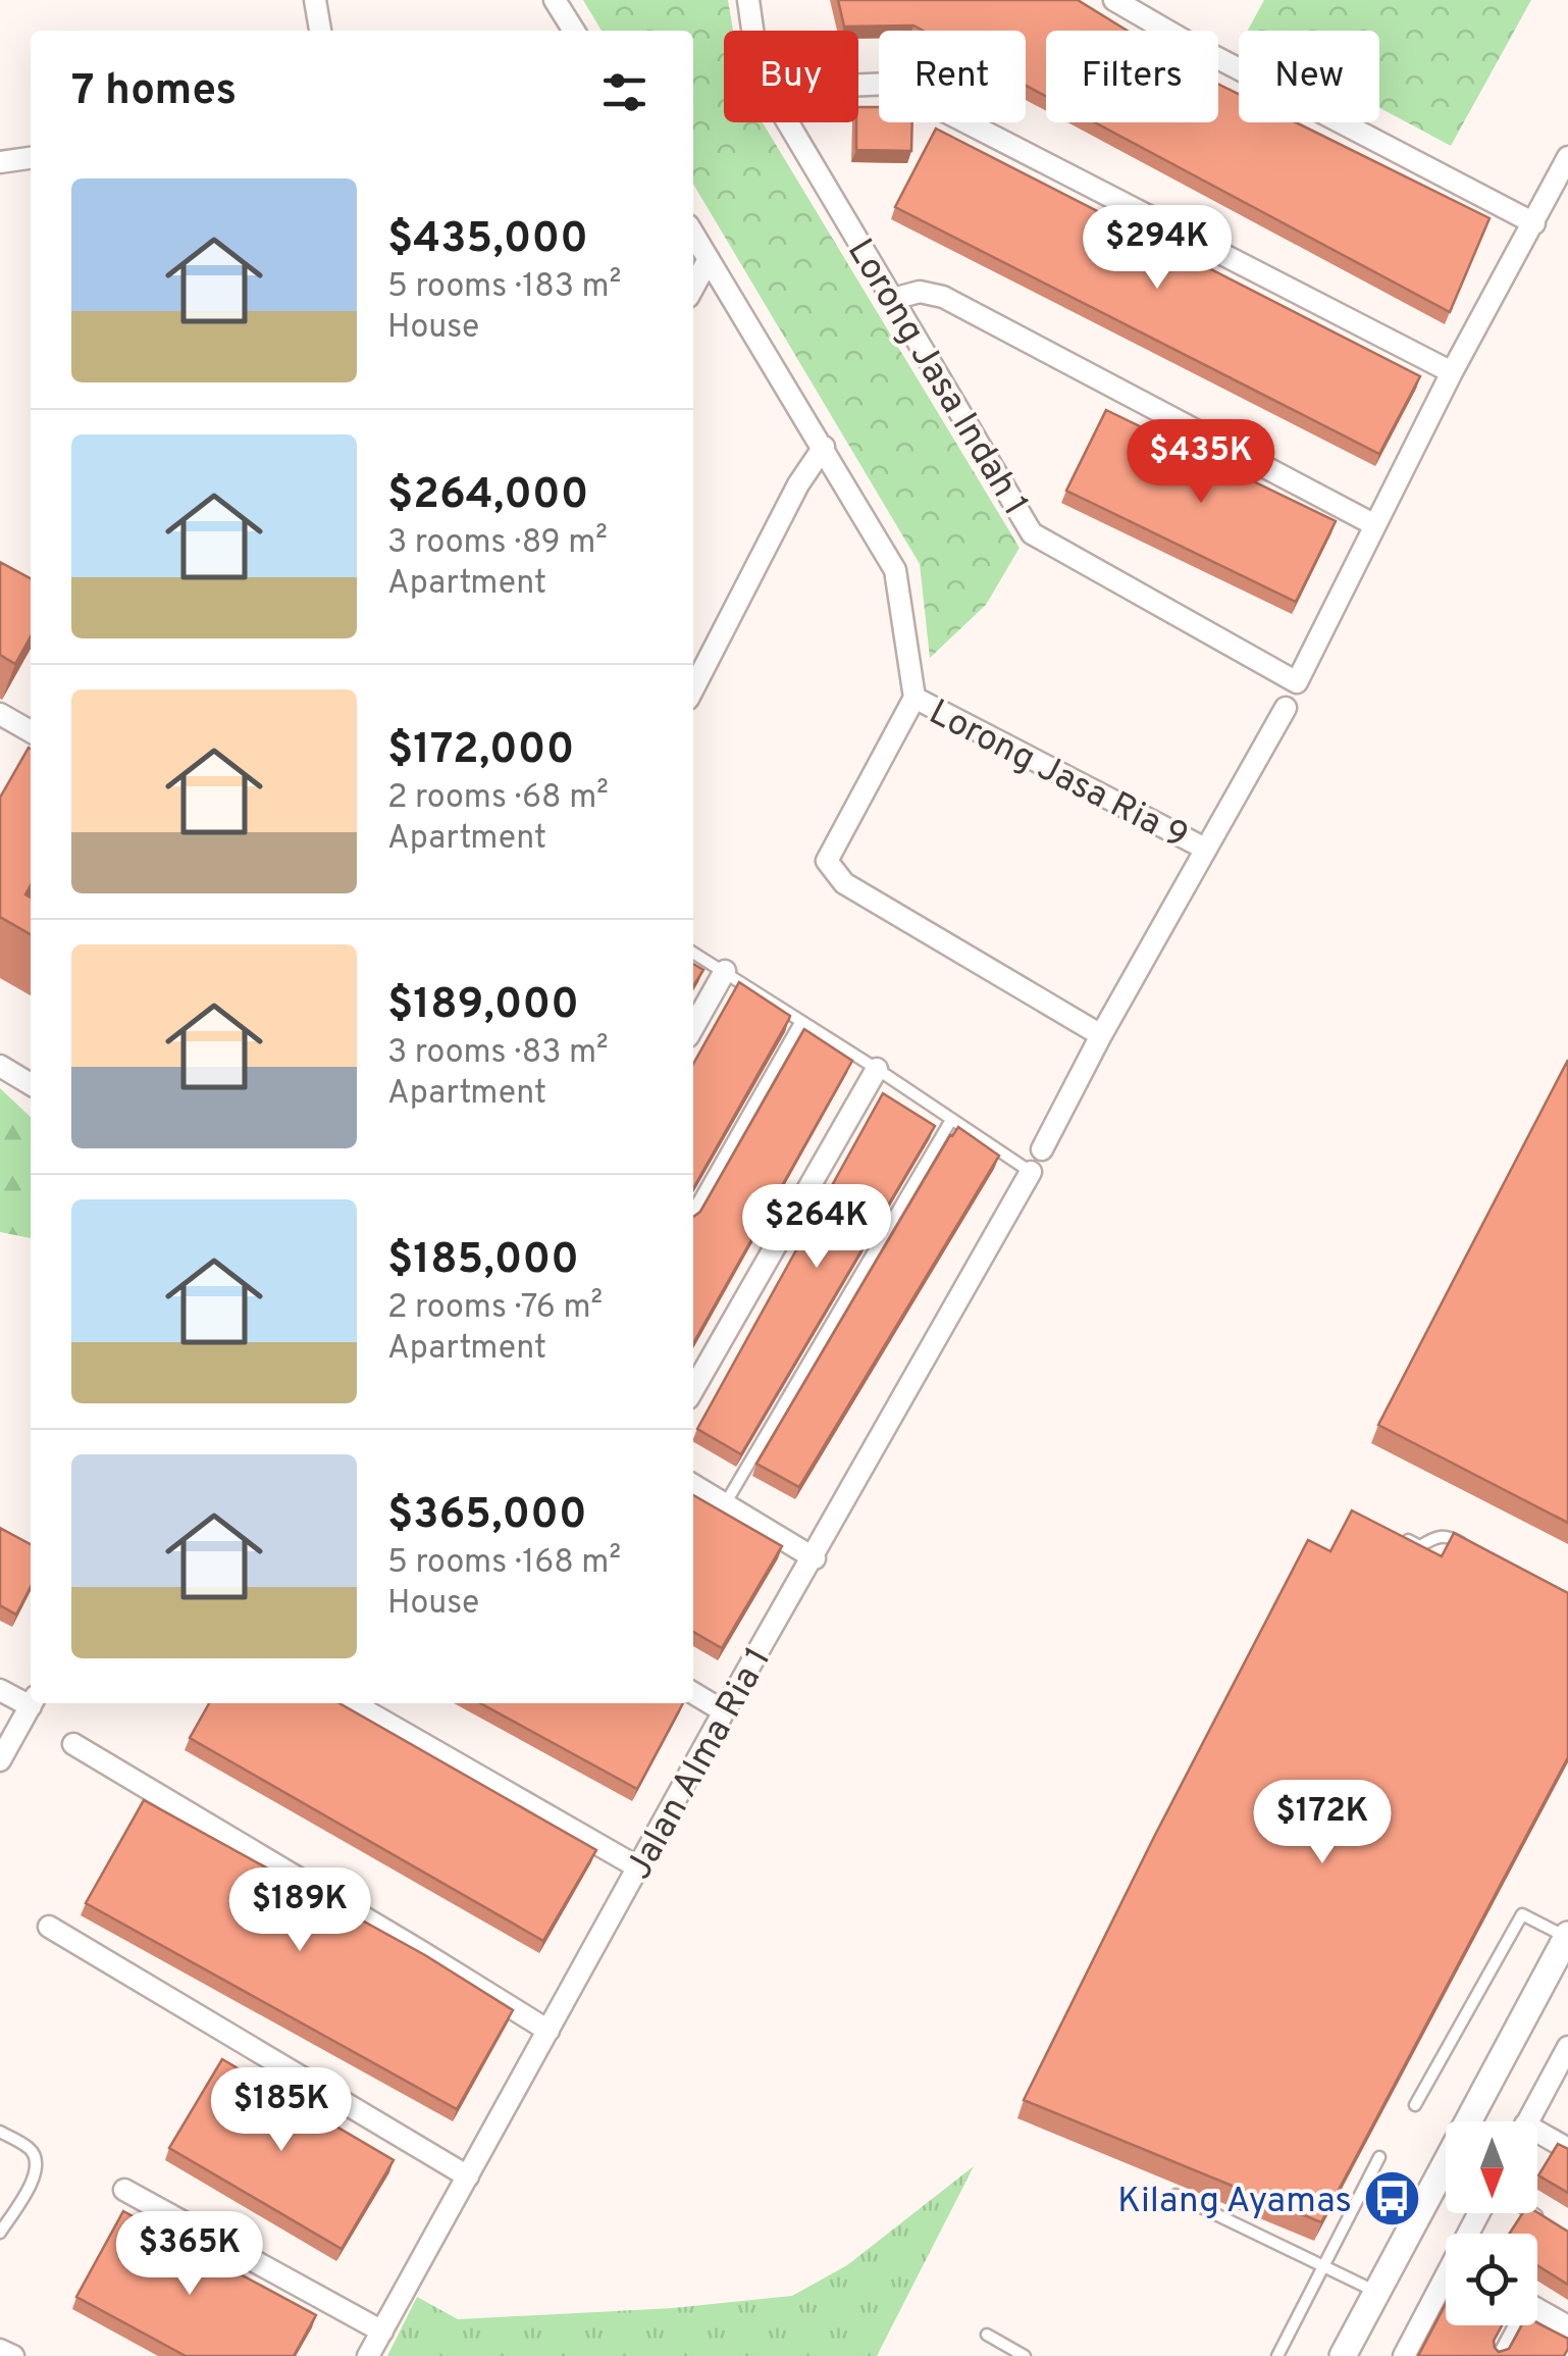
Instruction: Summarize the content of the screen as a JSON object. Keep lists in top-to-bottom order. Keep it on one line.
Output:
{"streets":{"street":["Lorong Jasa Indah 1","Lorong Jasa Ria 9","Jalan Alma Ria 1"]},"places":{"bus stop":["Kilang Ayamas"]},"north":"bottom","page":{"chip":["Buy","Rent","Filters","New"],"heading":"7 homes","list":[{"name":"$435,000","note":"5 rooms · 183 m² · House"},{"name":"$264,000","note":"3 rooms · 89 m² · Apartment"},{"name":"$172,000","note":"2 rooms · 68 m² · Apartment"},{"name":"$189,000","note":"3 rooms · 83 m² · Apartment"},{"name":"$185,000","note":"2 rooms · 76 m² · Apartment"},{"name":"$365,000","note":"5 rooms · 168 m² · House"}],"price":["$294K","$435K","$264K","$172K","$189K","$185K","$365K"]}}
